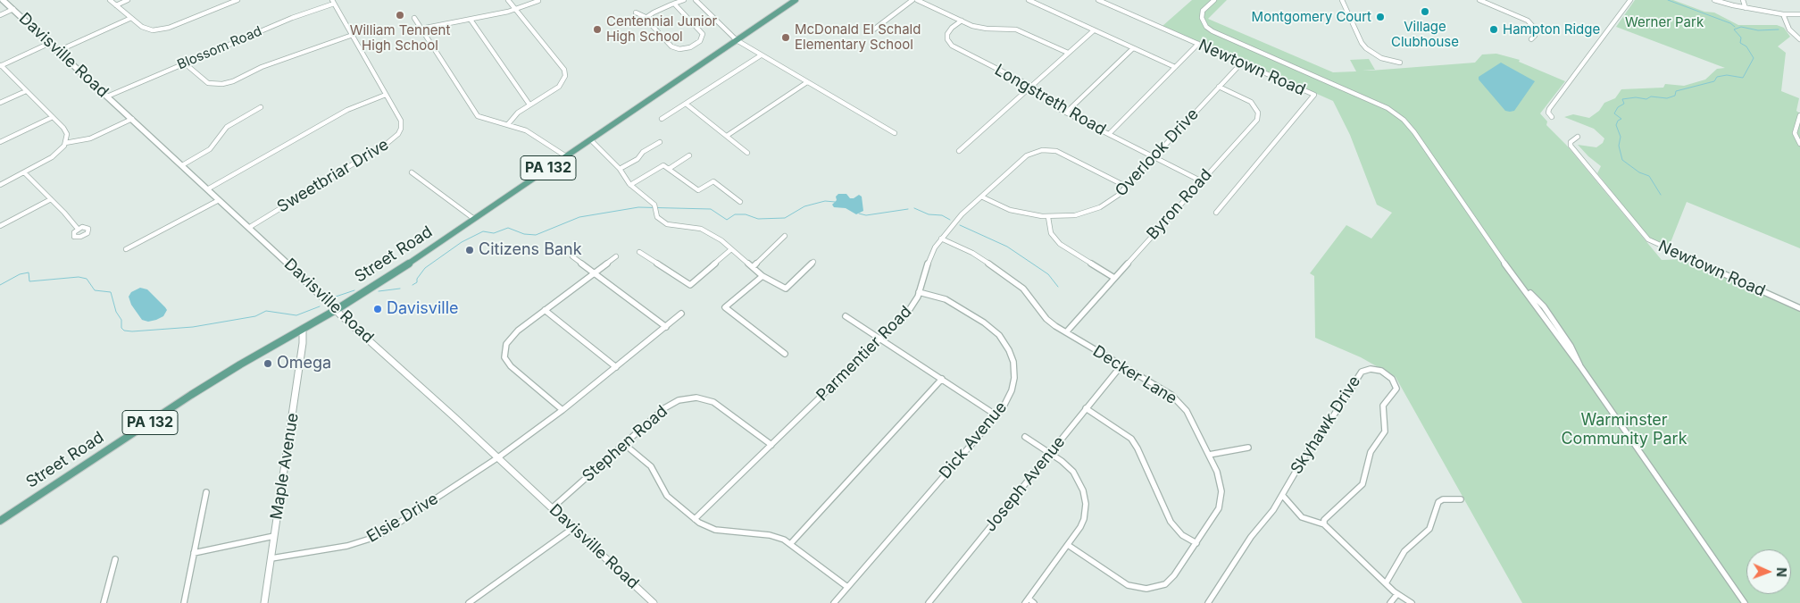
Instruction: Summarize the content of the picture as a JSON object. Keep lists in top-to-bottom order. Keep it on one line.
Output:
{"streets":{"main road":["PA 132","Street Road"],"street":["Blossom Road","Davisville Road","Newtown Road","Longstreth Road","Overlook Drive","Sweetbriar Drive","Byron Road","Parmentier Road","Decker Lane","Skyhawk Drive","Dick Avenue","Stephen Road","Maple Avenue","Joseph Avenue","Elsie Drive"]},"crossings":[["Blossom Road","Davisville Road"],["Blossom Road","Sweetbriar Drive"],["Davisville Road","Sweetbriar Drive"],["Davisville Road","Street Road"],["Davisville Road","Stephen Road"],["Davisville Road","Elsie Drive"],["Newtown Road","Overlook Drive"],["Longstreth Road","Overlook Drive"],["Longstreth Road","Byron Road"],["Overlook Drive","Byron Road"],["Overlook Drive","Parmentier Road"],["Byron Road","Decker Lane"],["Street Road","Maple Avenue"],["Parmentier Road","Decker Lane"],["Parmentier Road","Dick Avenue"],["Parmentier Road","Stephen Road"],["Decker Lane","Joseph Avenue"],["Maple Avenue","Elsie Drive"]],"parks":["Werner Park","Warminster Community Park"],"places":["Village Clubhouse","William Tennent High School","Montgomery Court","Centennial Junior High School","Hampton Ridge","McDonald El Schald Elementary School","Citizens Bank","Davisville","Omega"],"north":"right"}
